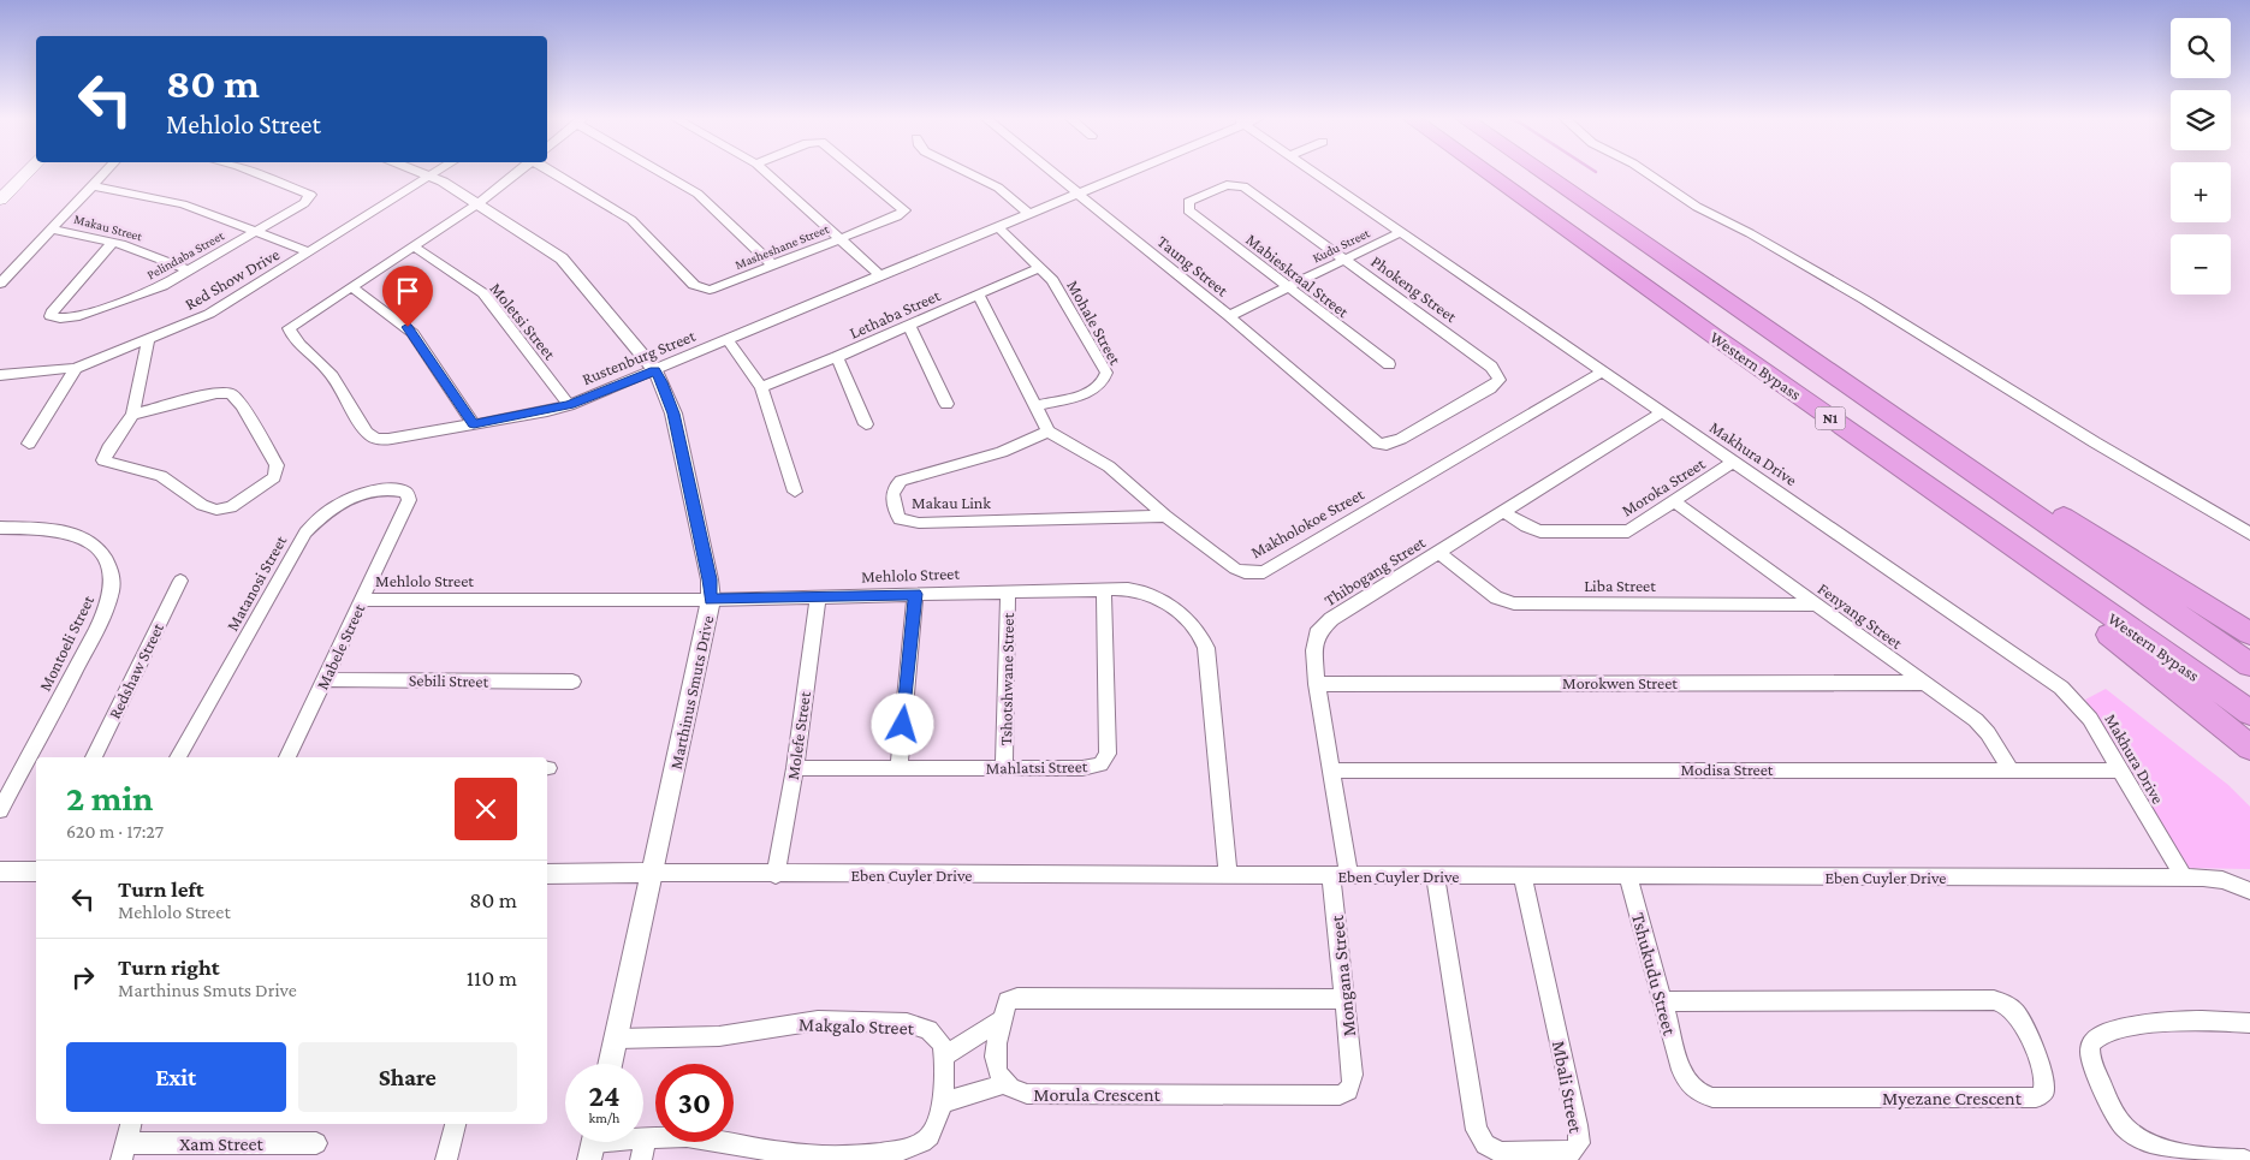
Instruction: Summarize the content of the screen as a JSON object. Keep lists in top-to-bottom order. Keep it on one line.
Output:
{"streets":{"highway":["Western Bypass","N1"],"street":["Makau Street","Kudu Street","Masheshane Street","Pelindaba Street","Taung Street","Mabieskraal Street","Red Show Drive","Phokeng Street","Lethaba Street","Moletsi Street","Mohale Street","Rustenburg Street","Makhura Drive","Moroka Street","Makau Link","Makholokoe Street","Thibogang Street","Mehlolo Street","Matanosi Street","Liba Street","Fenyang Street","Montoeli Street","Mabele Street","Redshaw Street","Tshotshwane Street","Sebili Street","Morokwen Street","Marthinus Smuts Drive","Molefe Street","Mahlatsi Street","Modisa Street","Eben Cuyler Drive","Tshukudu Street","Mongana Street","Makgalo Street","Mbali Street","Morula Crescent","Myezane Crescent","Xam Street"]},"crossings":[["Makau Street","Pelindaba Street"],["Kudu Street","Taung Street"],["Kudu Street","Mabieskraal Street"],["Kudu Street","Phokeng Street"],["Kudu Street","Makhura Drive"],["Taung Street","Phokeng Street"],["Taung Street","Rustenburg Street"],["Mabieskraal Street","Phokeng Street"],["Red Show Drive","Marthinus Smuts Drive"],["Lethaba Street","Mohale Street"],["Moletsi Street","Rustenburg Street"],["Mohale Street","Rustenburg Street"],["Rustenburg Street","Marthinus Smuts Drive"],["Makhura Drive","Moroka Street"],["Makhura Drive","Makholokoe Street"],["Makhura Drive","Thibogang Street"],["Makhura Drive","Modisa Street"],["Makhura Drive","Eben Cuyler Drive"],["Moroka Street","Thibogang Street"],["Moroka Street","Fenyang Street"],["Makau Link","Makholokoe Street"],["Thibogang Street","Liba Street"],["Thibogang Street","Morokwen Street"],["Thibogang Street","Modisa Street"],["Thibogang Street","Eben Cuyler Drive"],["Thibogang Street","Mongana Street"],["Mehlolo Street","Mabele Street"],["Mehlolo Street","Tshotshwane Street"],["Mehlolo Street","Marthinus Smuts Drive"],["Mehlolo Street","Molefe Street"],["Mehlolo Street","Mahlatsi Street"],["Mehlolo Street","Eben Cuyler Drive"],["Matanosi Street","Mabele Street"],["Liba Street","Fenyang Street"],["Fenyang Street","Morokwen Street"],["Fenyang Street","Modisa Street"],["Mabele Street","Sebili Street"],["Tshotshwane Street","Mahlatsi Street"],["Marthinus Smuts Drive","Eben Cuyler Drive"],["Marthinus Smuts Drive","Makgalo Street"],["Molefe Street","Mahlatsi Street"],["Molefe Street","Eben Cuyler Drive"],["Eben Cuyler Drive","Tshukudu Street"],["Eben Cuyler Drive","Mongana Street"],["Eben Cuyler Drive","Mbali Street"],["Tshukudu Street","Myezane Crescent"],["Mongana Street","Morula Crescent"]],"page":{"map_buttons":["+","−"],"turn":["80 m","Mehlolo Street"],"heading":["2 min","620 m · 17:27"],"list":[{"name":"Turn left","note":"Mehlolo Street","value":"80 m"},{"name":"Turn right","note":"Marthinus Smuts Drive","value":"110 m"}],"buttons":["Exit","Share"],"speed":"24 km/h","limit":"30"}}
